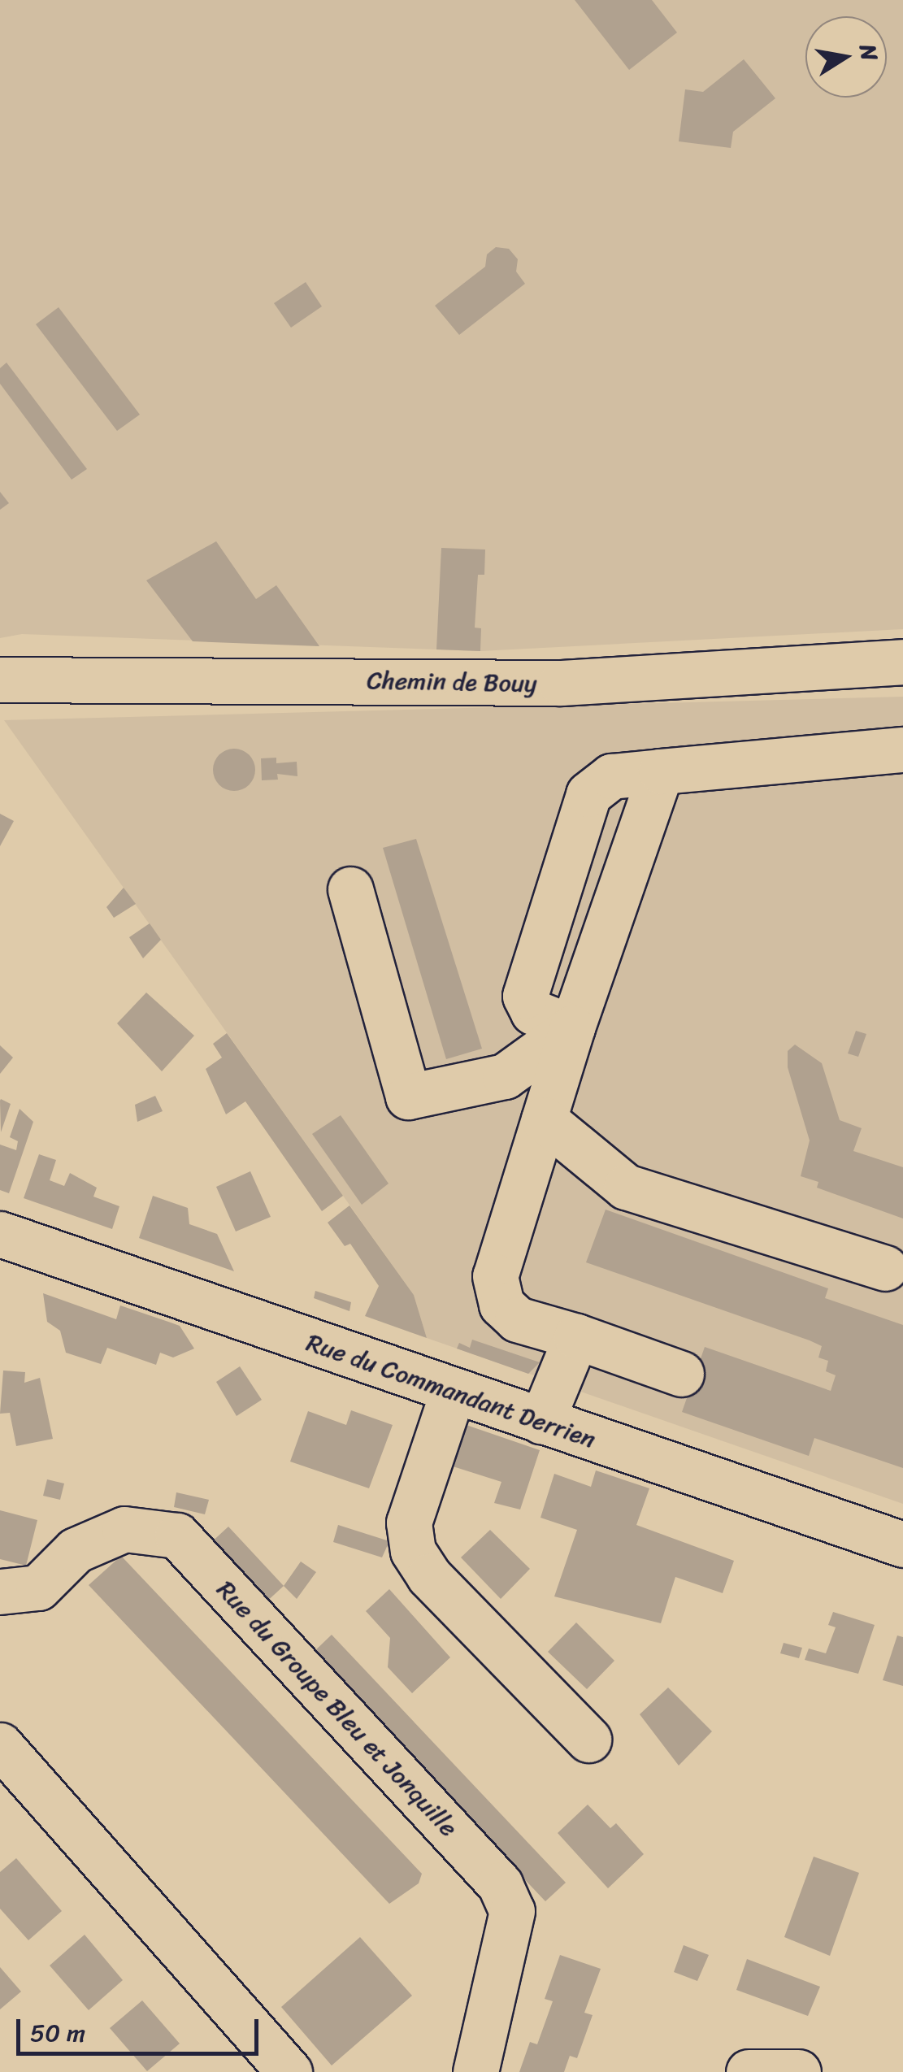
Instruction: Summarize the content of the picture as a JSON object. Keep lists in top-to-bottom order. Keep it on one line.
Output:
{"streets":{"street":["Chemin de Bouy","Rue du Commandant Derrien","Rue du Groupe Bleu et Jonquille"]},"scale_bar":"50 m","north":"right"}
